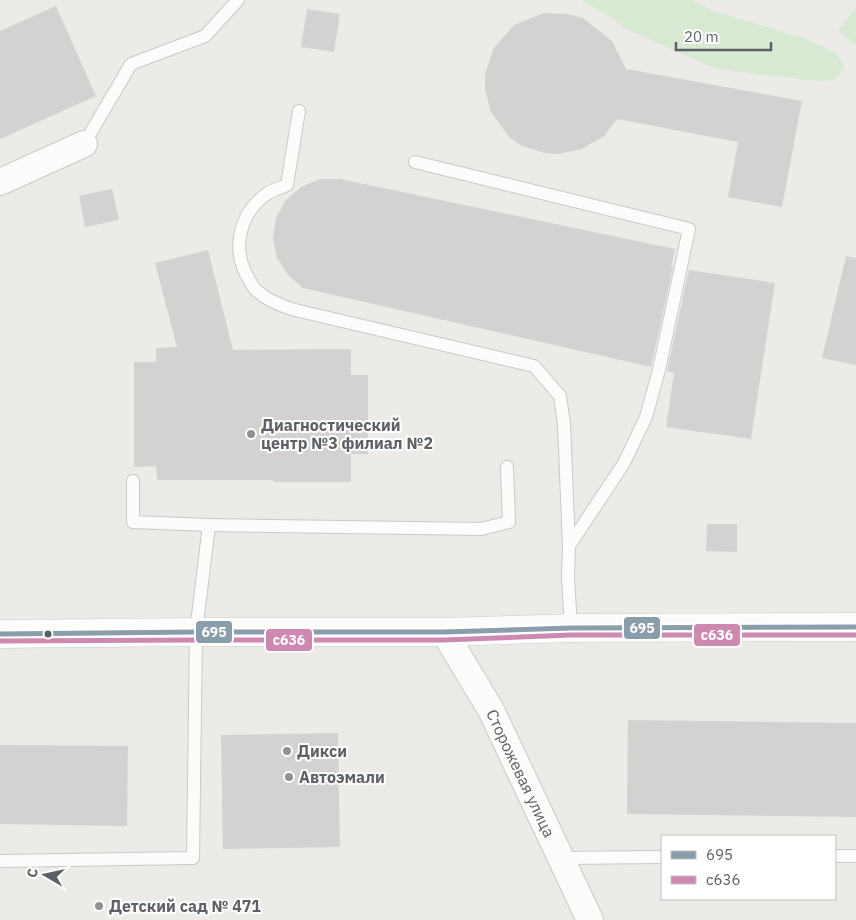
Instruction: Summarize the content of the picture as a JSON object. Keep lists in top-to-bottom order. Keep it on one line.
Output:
{"streets":{"street":["Сторожевая улица"]},"places":["Диагностический центр №3 филиал №2","Дикси","Автоэмали","Детский сад № 471"],"lines":["transit line 695","transit line с636"],"legend":["695","с636"],"scale_bar":"20 m","north":"left"}
